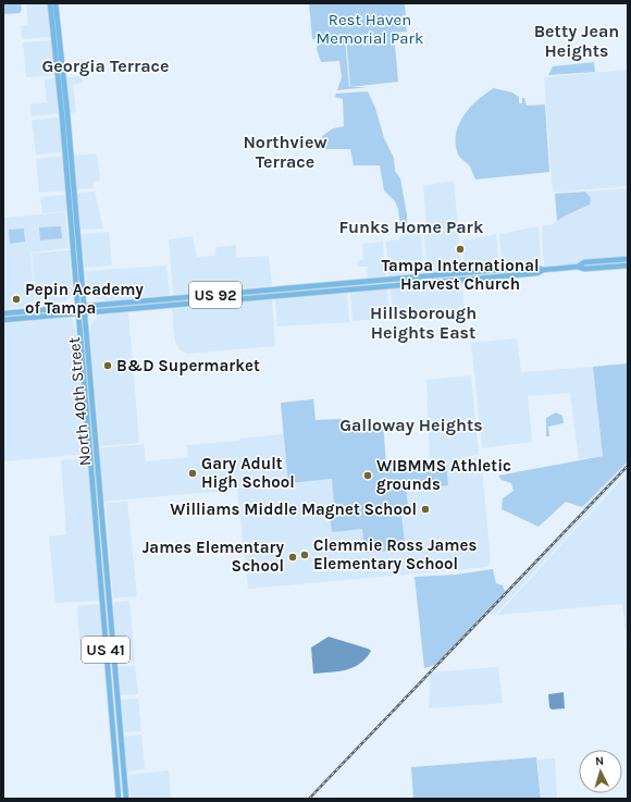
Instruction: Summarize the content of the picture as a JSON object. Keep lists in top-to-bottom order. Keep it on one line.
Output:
{"streets":{"main road":["US 92","North 40th Street","US 41"]},"crossings":[["US 92","North 40th Street"]],"districts":["Betty Jean Heights","Georgia Terrace","Northview Terrace","Funks Home Park","Hillsborough Heights East","Galloway Heights"],"parks":["Rest Haven Memorial Park"],"places":["Tampa International Harvest Church","Pepin Academy of Tampa","B&D Supermarket","Gary Adult High School","WIBMMS Athletic grounds","Williams Middle Magnet School","Clemmie Ross James Elementary School","James Elementary School"],"north":"top"}
